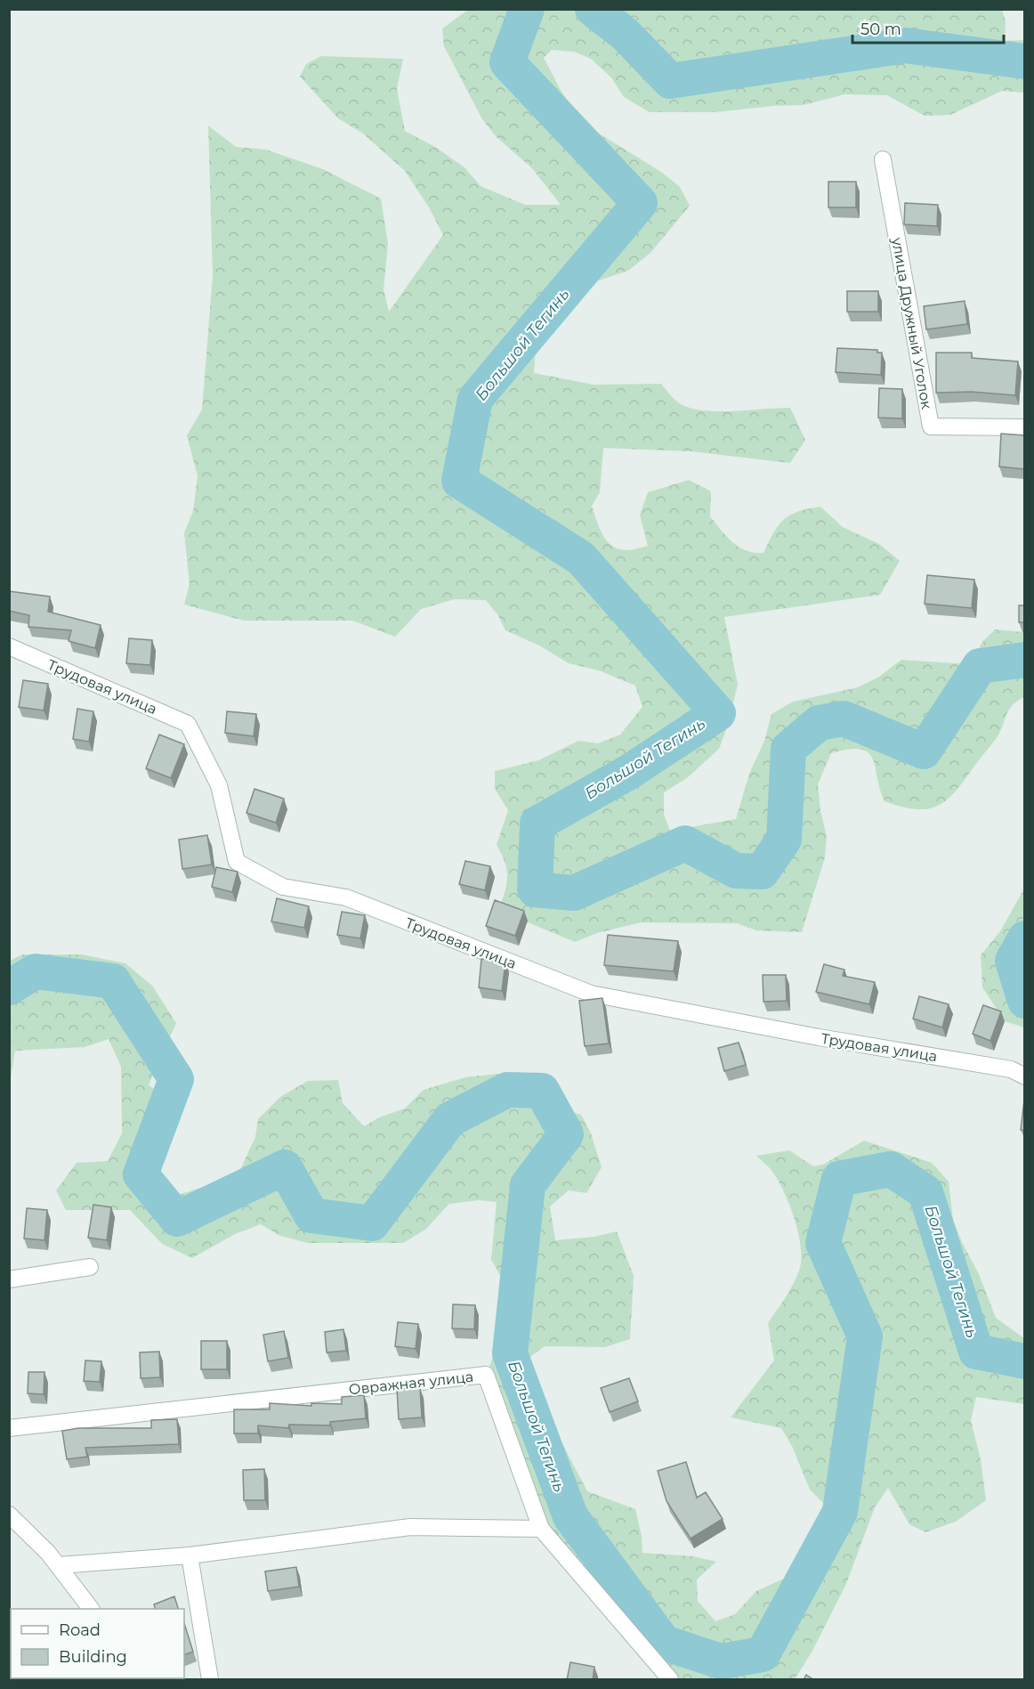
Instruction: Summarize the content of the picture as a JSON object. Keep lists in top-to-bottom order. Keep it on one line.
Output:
{"streets":{"street":["улица Дружный Уголок","Трудовая улица","Овражная улица"]},"water":["Большой Тегинь"],"legend":["Road","Building"],"scale_bar":"50 m"}
